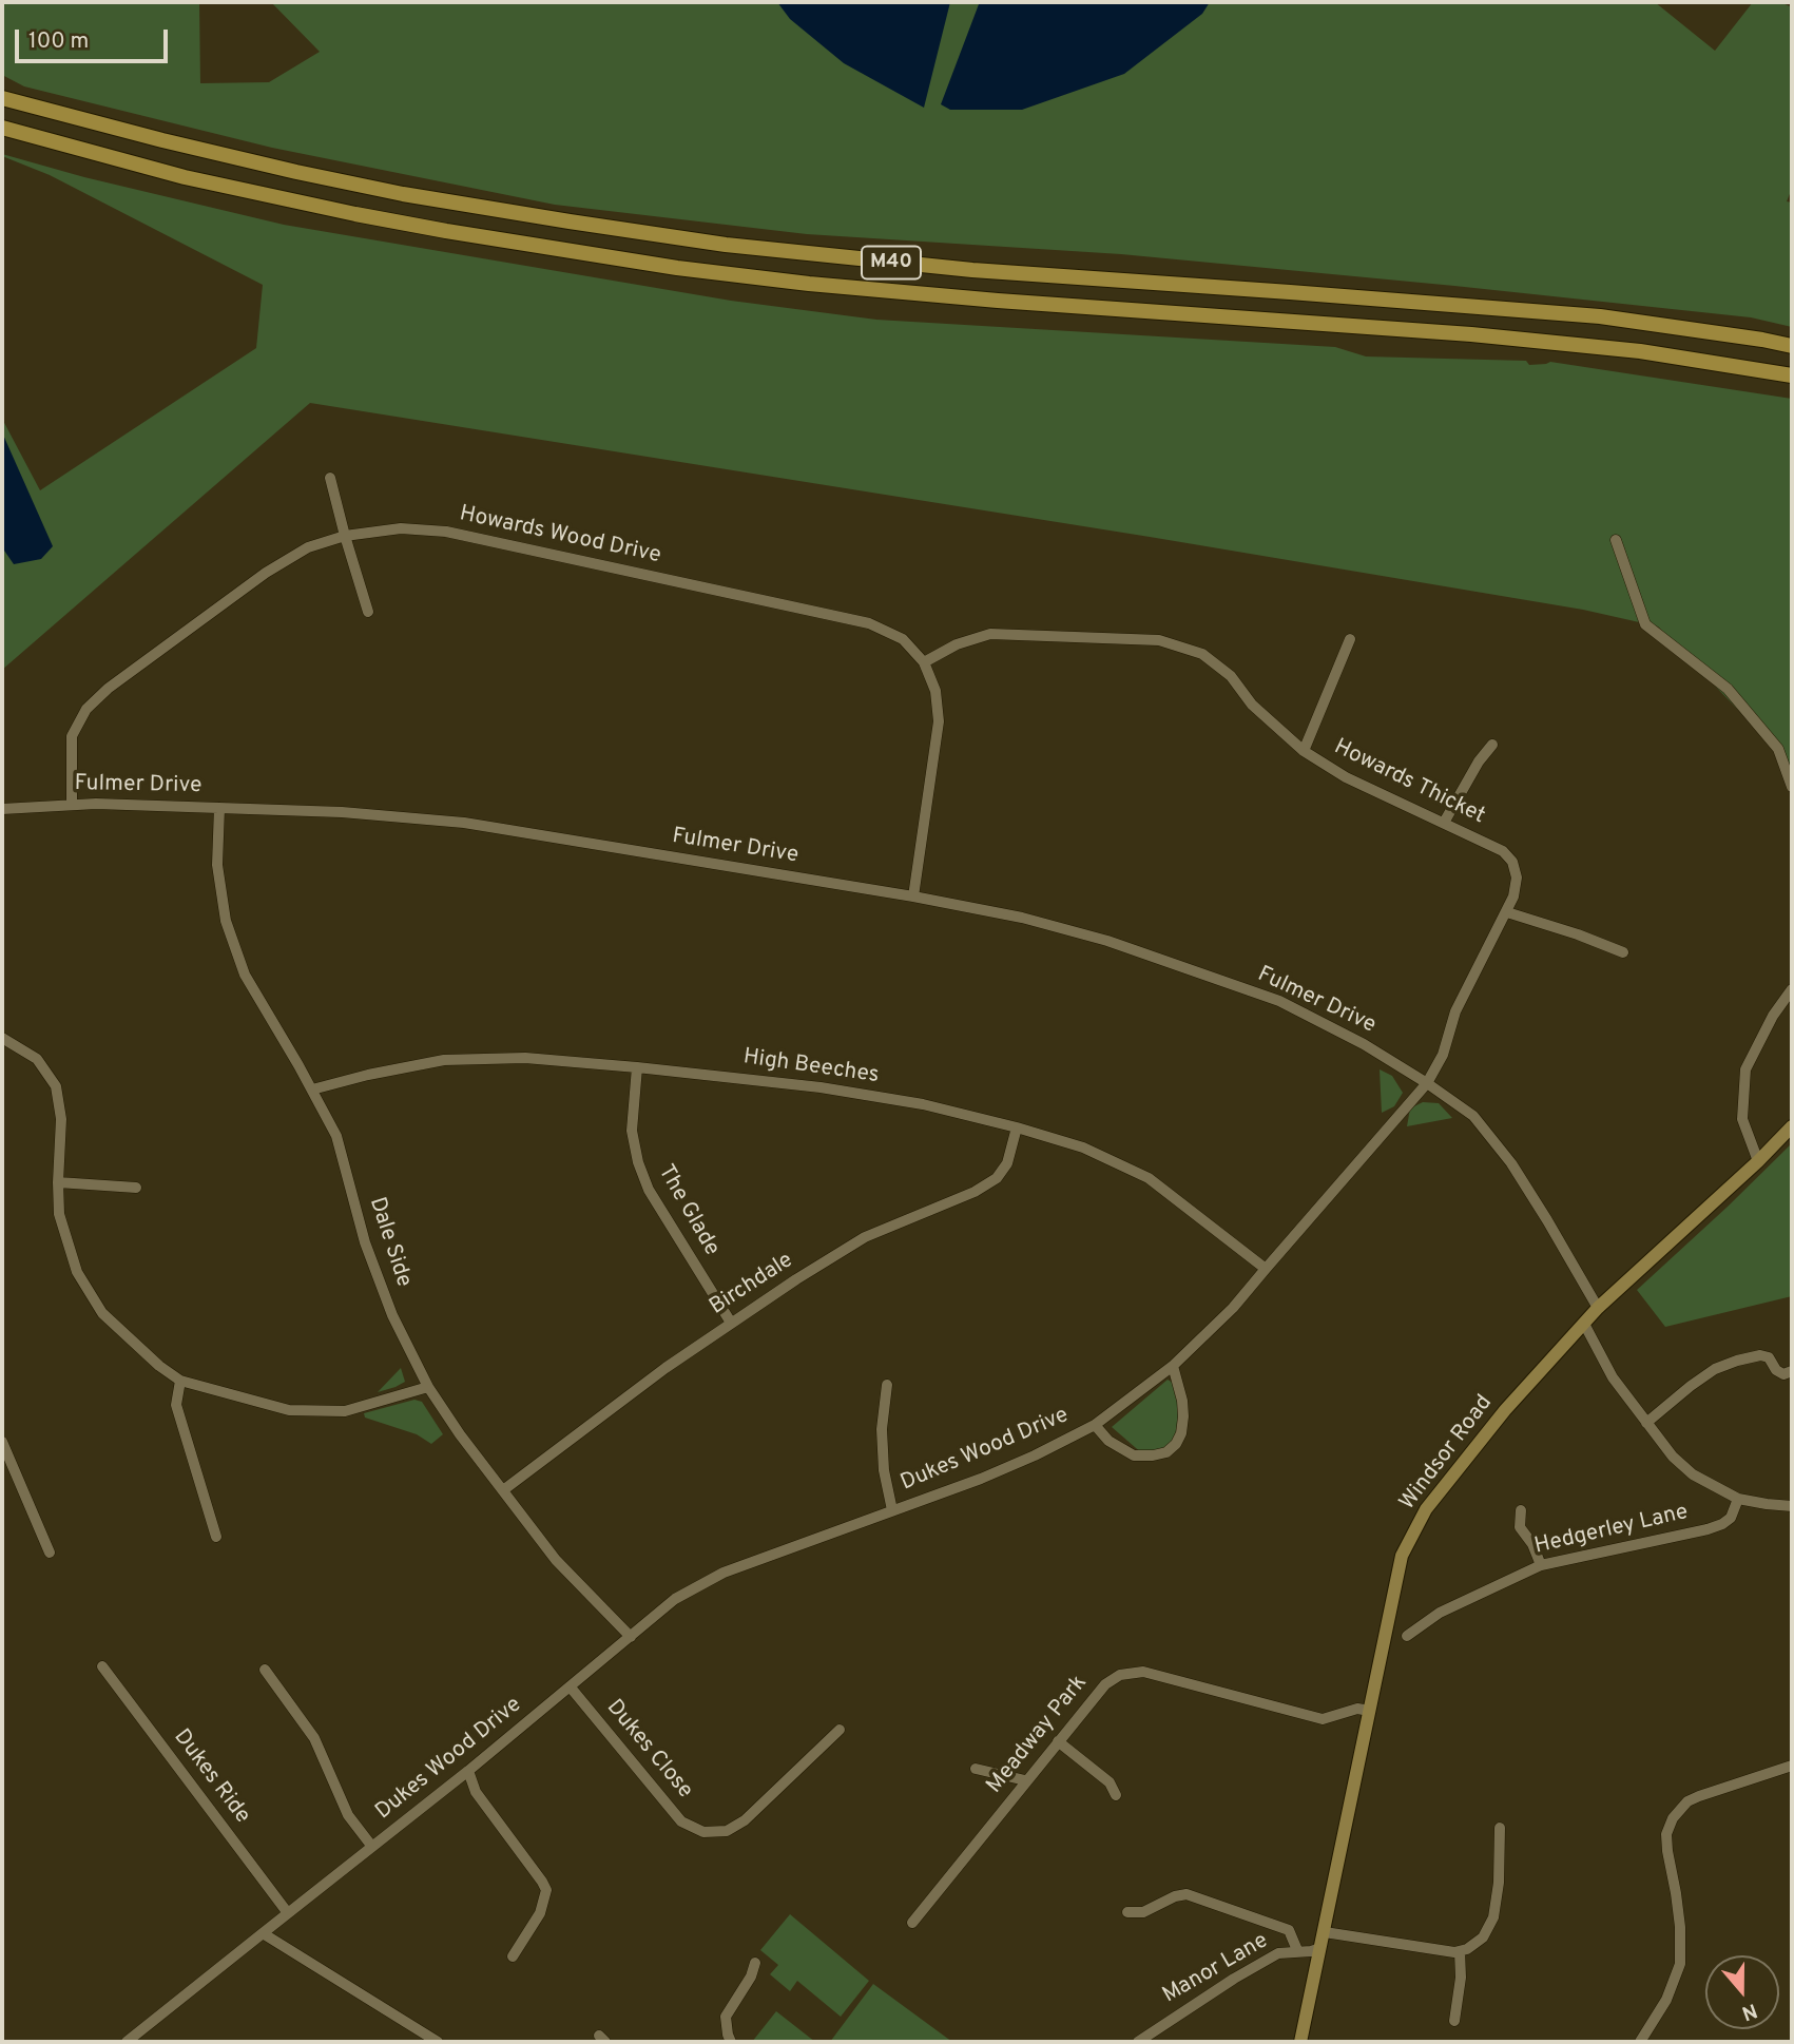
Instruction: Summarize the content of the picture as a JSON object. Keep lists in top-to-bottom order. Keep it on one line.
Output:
{"streets":{"highway":["M40"],"main road":["Windsor Road"],"street":["Howards Wood Drive","Howards Thicket","Fulmer Drive","High Beeches","The Glade","Dale Side","Birchdale","Dukes Wood Drive","Hedgerley Lane","Meadway Park","Dukes Close","Dukes Ride","Manor Lane"]},"crossings":[["Howards Wood Drive","Howards Thicket"],["Howards Wood Drive","Fulmer Drive"],["Howards Thicket","Fulmer Drive"],["Howards Thicket","Dukes Wood Drive"],["Fulmer Drive","Dale Side"],["Fulmer Drive","Dukes Wood Drive"],["High Beeches","The Glade"],["High Beeches","Dale Side"],["High Beeches","Birchdale"],["High Beeches","Dukes Wood Drive"],["The Glade","Birchdale"],["Dale Side","Birchdale"],["Dale Side","Dukes Wood Drive"],["Dukes Wood Drive","Dukes Close"],["Dukes Wood Drive","Dukes Ride"],["Windsor Road","Hedgerley Lane"],["Windsor Road","Meadway Park"],["Windsor Road","Manor Lane"]],"scale_bar":"100 m","north":"bottom"}
